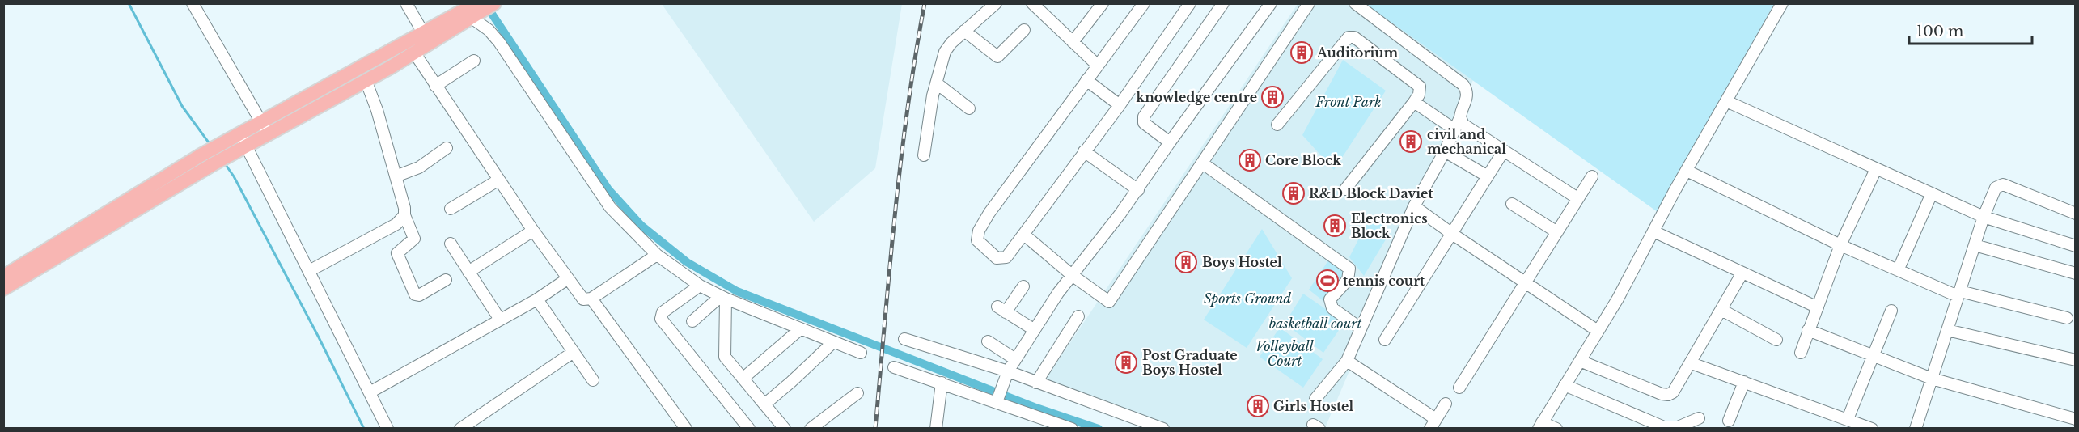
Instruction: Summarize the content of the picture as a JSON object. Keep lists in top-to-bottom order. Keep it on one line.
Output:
{"parks":["Front Park","Sports Ground","basketball court","Volleyball Court"],"places":{"building":["Auditorium","knowledge centre","civil and mechanical","Core Block","R&D Block Daviet","Electronics Block","Boys Hostel","Post Graduate Boys Hostel","Girls Hostel"],"sports":["tennis court"]},"scale_bar":"100 m"}
